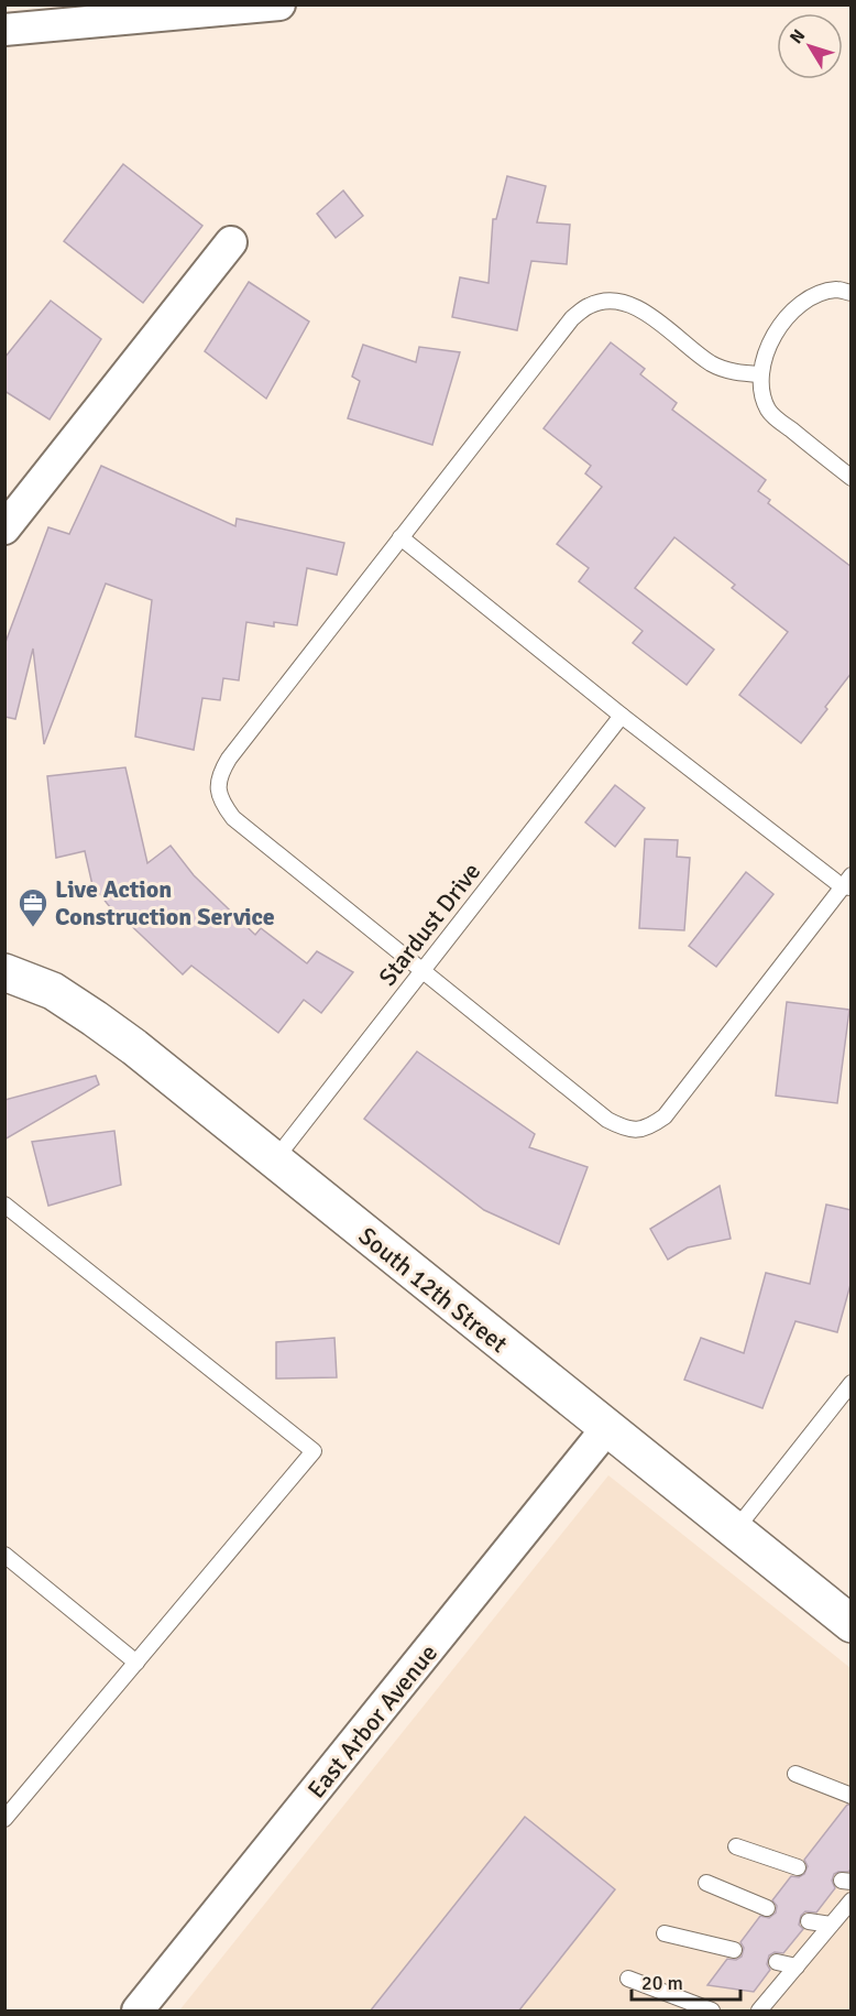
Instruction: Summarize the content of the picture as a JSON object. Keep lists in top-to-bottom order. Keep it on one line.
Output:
{"streets":{"street":["South 12th Street","East Arbor Avenue"],"lane":["Stardust Drive"]},"crossings":[["Stardust Drive","South 12th Street"],["South 12th Street","East Arbor Avenue"]],"places":{"office":["Live Action Construction Service"]},"scale_bar":"20 m","north":"top left"}
